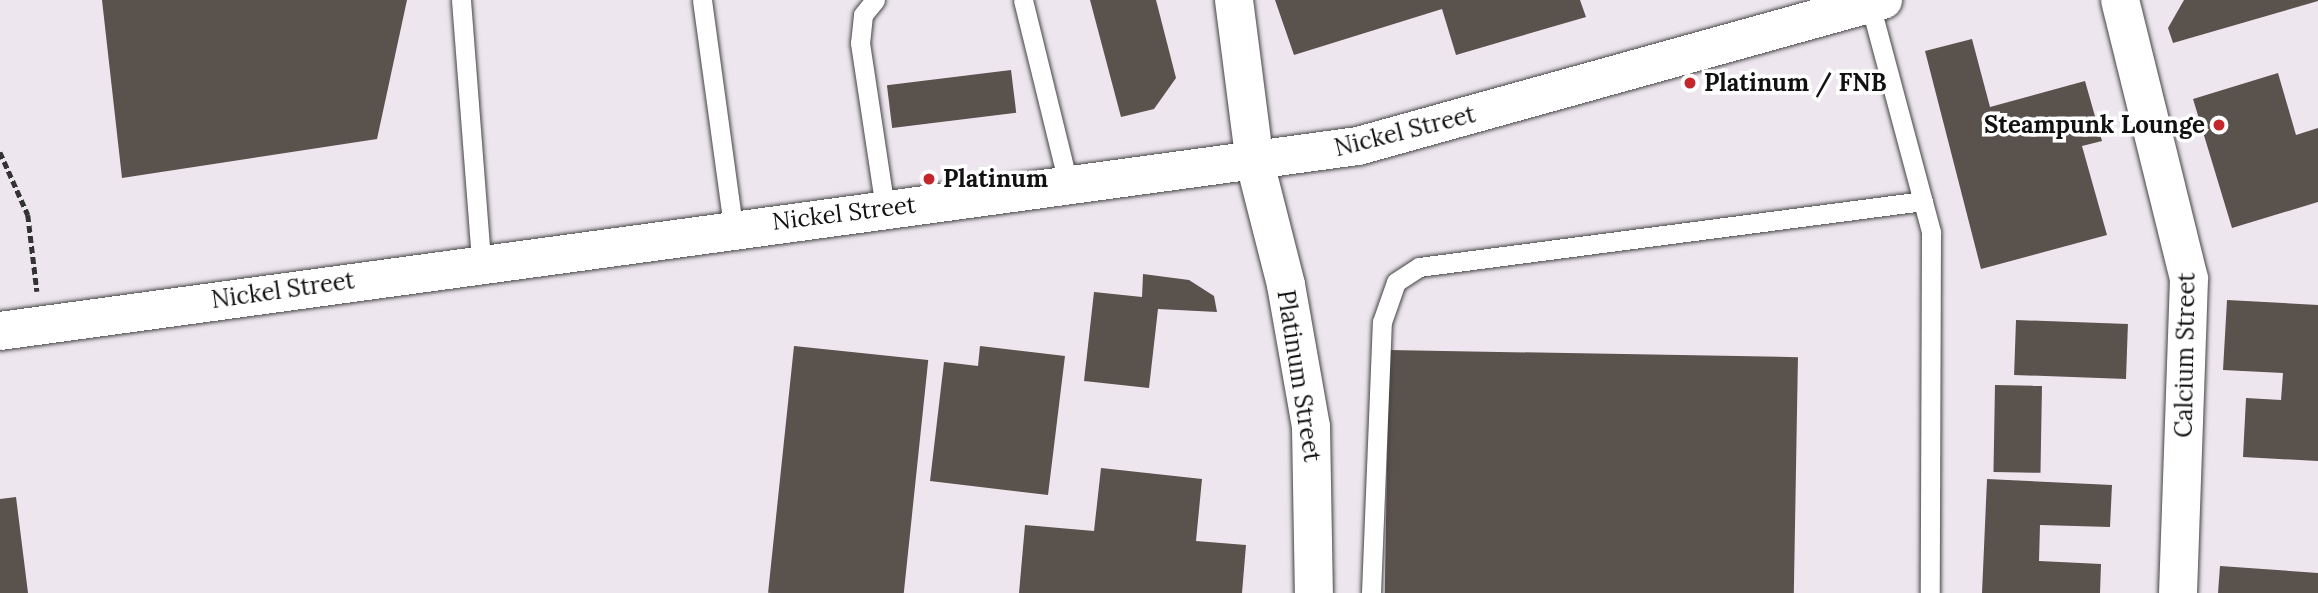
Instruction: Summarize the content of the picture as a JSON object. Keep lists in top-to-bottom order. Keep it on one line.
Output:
{"streets":{"street":["Nickel Street","Calcium Street","Platinum Street"]},"crossings":[["Nickel Street","Platinum Street"]],"places":["Platinum / FNB","Steampunk Lounge","Platinum"]}
